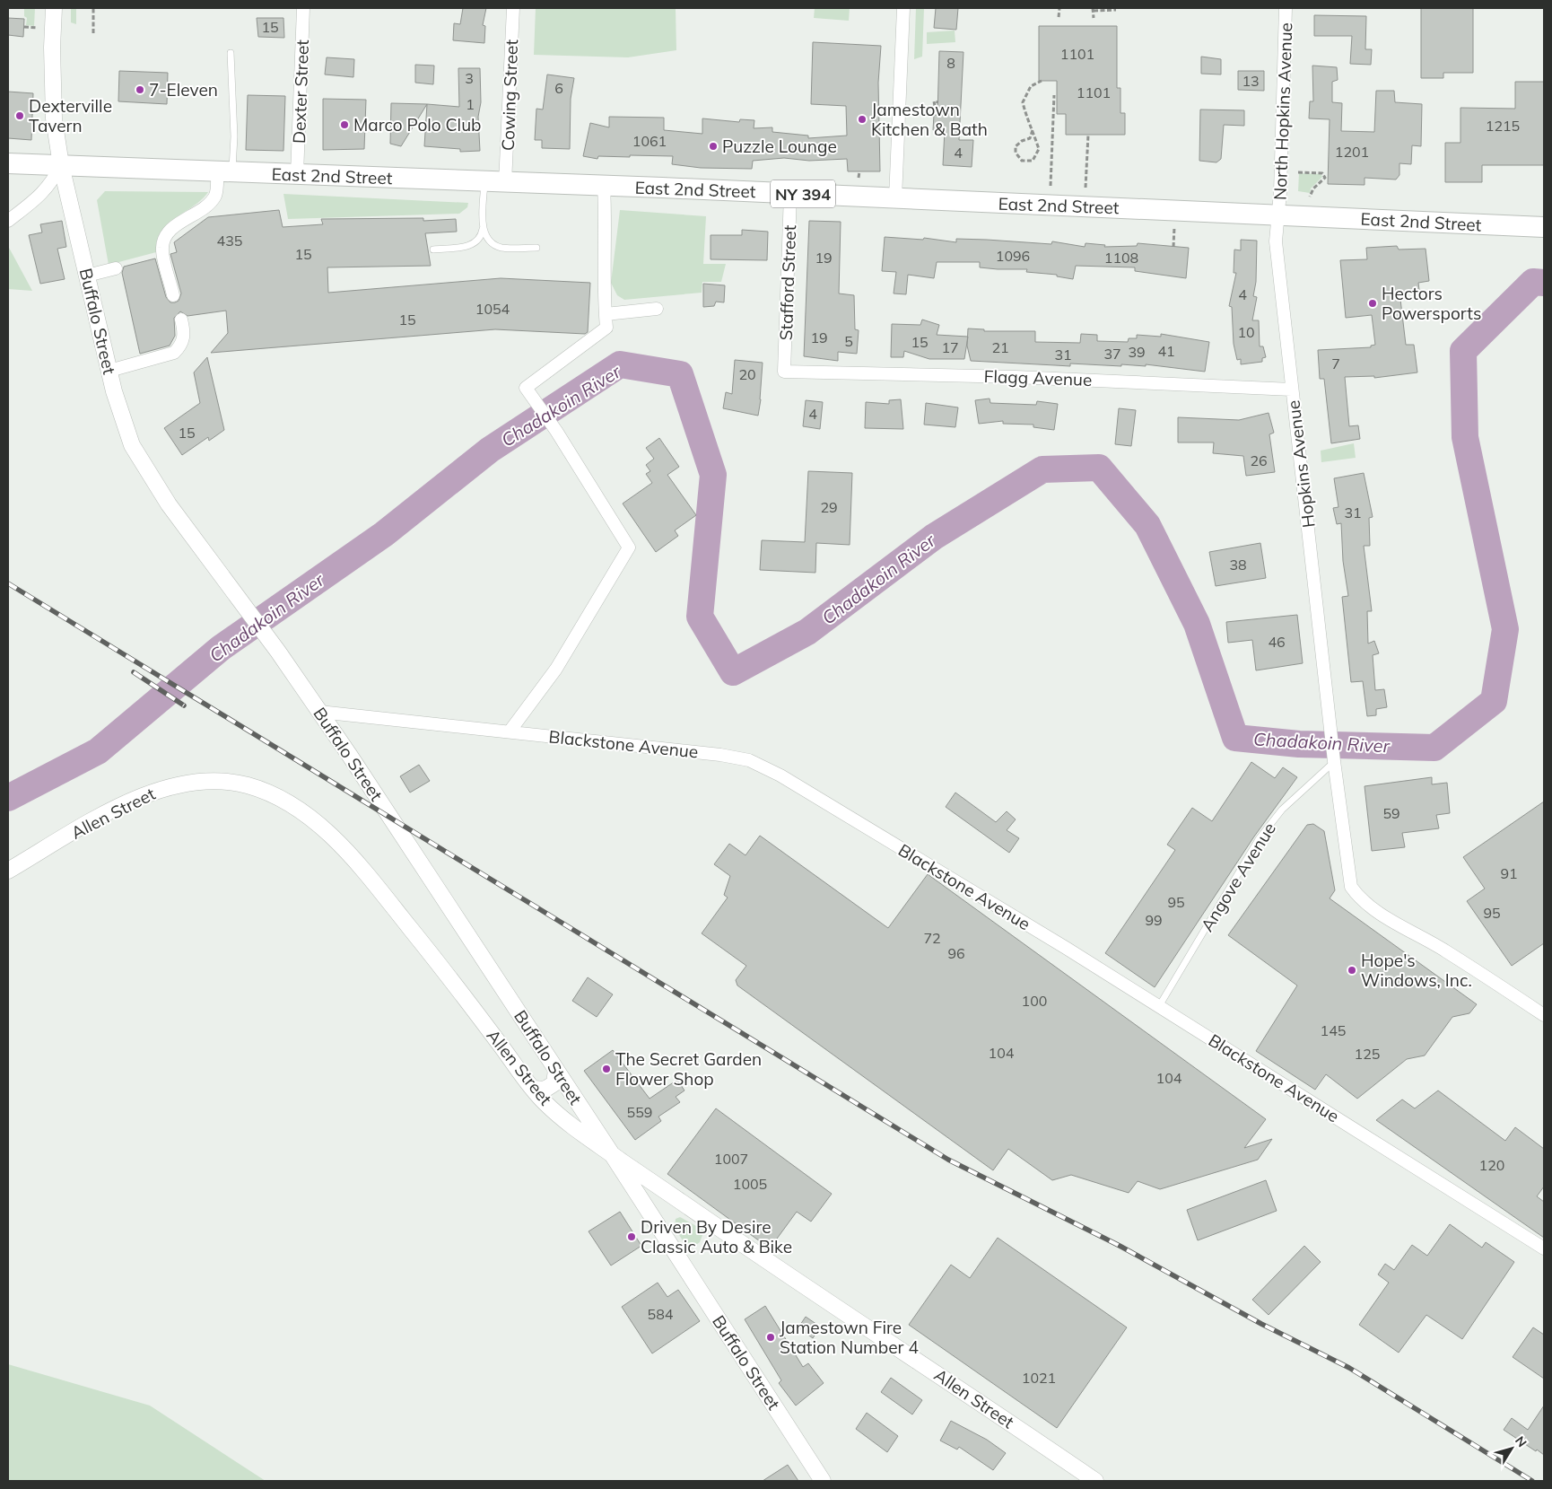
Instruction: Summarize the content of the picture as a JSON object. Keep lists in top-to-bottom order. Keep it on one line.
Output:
{"streets":{"main road":["East 2nd Street","NY 394"],"street":["Dexter Street","Cowing Street","North Hopkins Avenue","Stafford Street","Buffalo Street","Flagg Avenue","Hopkins Avenue","Blackstone Avenue","Allen Street"],"lane":["Angove Avenue"]},"crossings":[["Dexter Street","East 2nd Street"],["Cowing Street","East 2nd Street"],["North Hopkins Avenue","East 2nd Street"],["North Hopkins Avenue","Hopkins Avenue"],["East 2nd Street","Stafford Street"],["East 2nd Street","Buffalo Street"],["East 2nd Street","Hopkins Avenue"],["Stafford Street","Flagg Avenue"],["Buffalo Street","Blackstone Avenue"],["Buffalo Street","Allen Street"],["Flagg Avenue","Hopkins Avenue"],["Hopkins Avenue","Angove Avenue"],["Blackstone Avenue","Angove Avenue"]],"water":["Chadakoin River"],"places":["7-Eleven","Dexterville Tavern","Jamestown Kitchen & Bath","Marco Polo Club","Puzzle Lounge","Hectors Powersports","Hope's Windows, Inc.","The Secret Garden Flower Shop","Driven By Desire Classic Auto & Bike","Jamestown Fire Station Number 4"],"house_numbers":["15","1101","8","3","13","6","1101","1","1215","1061","1201","4","435","15","1096","19","1108","4","1054","15","10","19","5","15","17","21","41","39","37","31","7","20","4","15","26","29","31","38","46","59","91","95","95","99","72","96","100","145","104","125","104","559","1007","120","1005","584","1021"],"north":"top right"}
